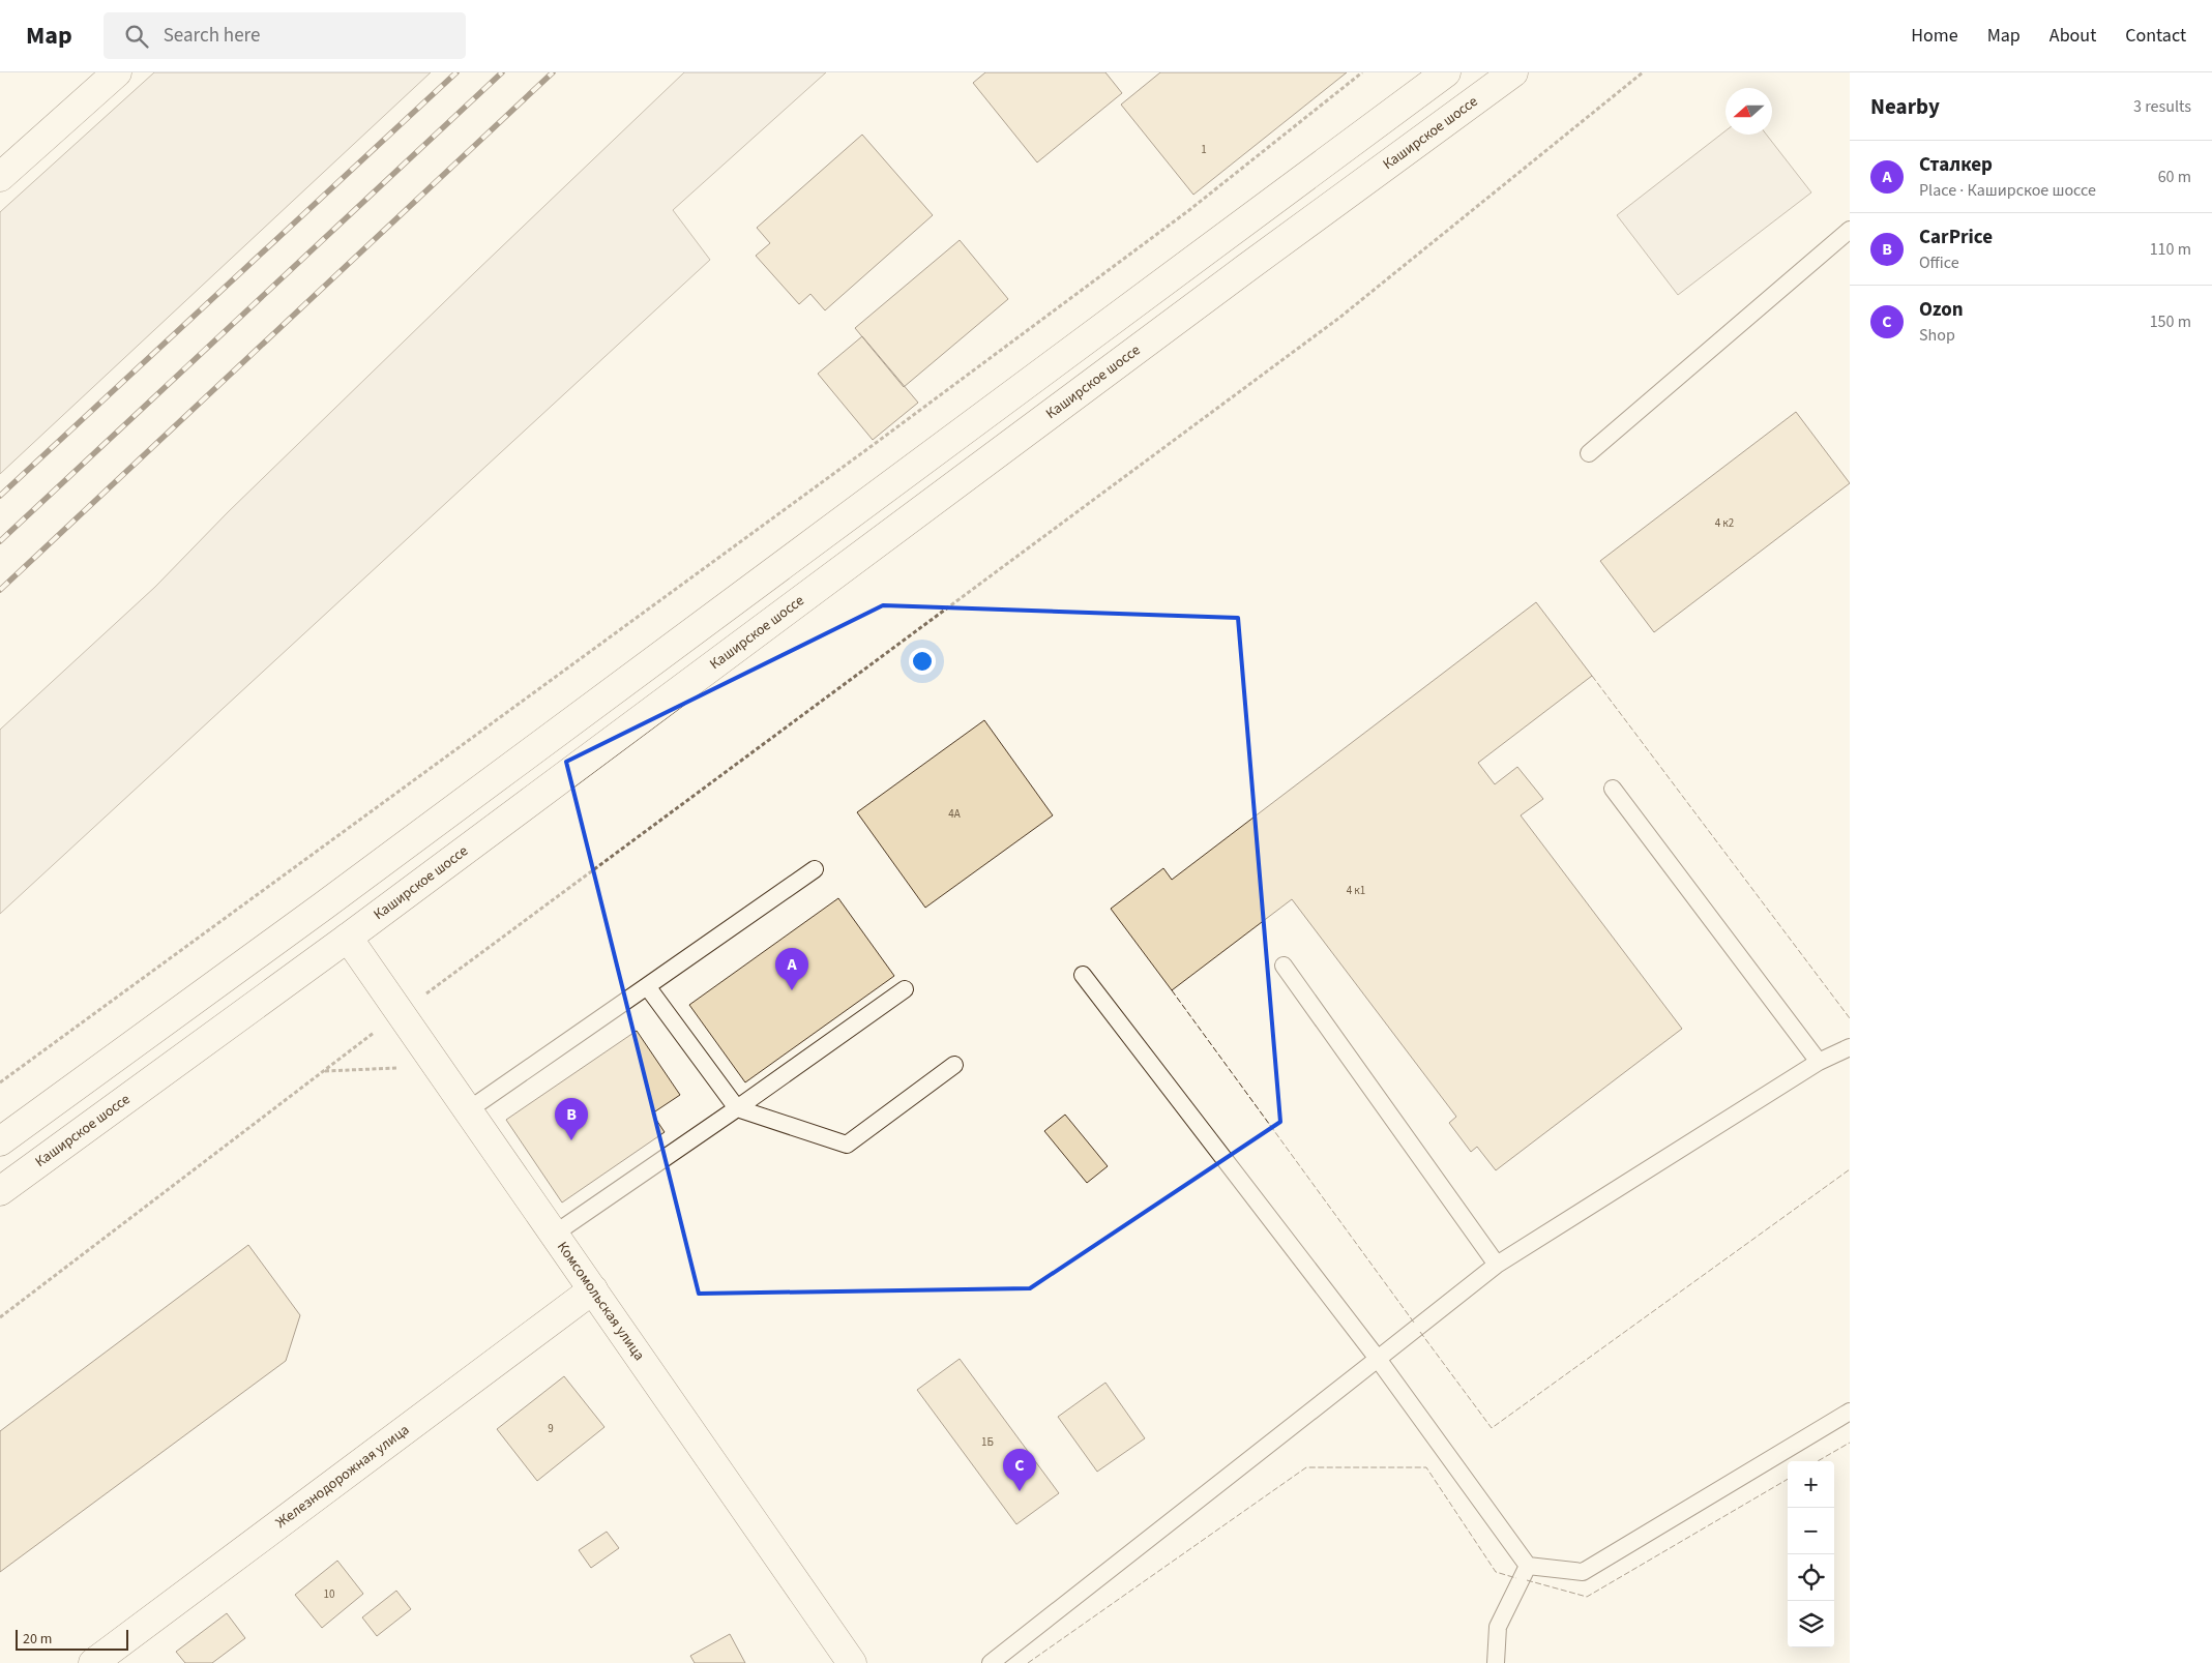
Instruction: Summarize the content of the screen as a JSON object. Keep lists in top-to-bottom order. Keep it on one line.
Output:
{"streets":{"main road":["Каширское шоссе","Комсомольская улица","Железнодорожная улица"]},"crossings":[["Каширское шоссе","Комсомольская улица"],["Комсомольская улица","Железнодорожная улица"]],"house_numbers":["1","4 к2","4А","4 к1","9","1Б","10"],"scale_bar":"20 m","north":"left","page":{"header":"Map","search":"Search here","nav":["Home","Map","About","Contact"],"heading":["Nearby","3 results"],"list":[{"mark":"A","name":"Сталкер","note":"Place · Каширское шоссе","value":"60 m"},{"mark":"B","name":"CarPrice","note":"Office","value":"110 m"},{"mark":"C","name":"Ozon","note":"Shop","value":"150 m"}],"pins":["A","B","C"],"map_buttons":["+","−"],"scale":"20 m"}}
